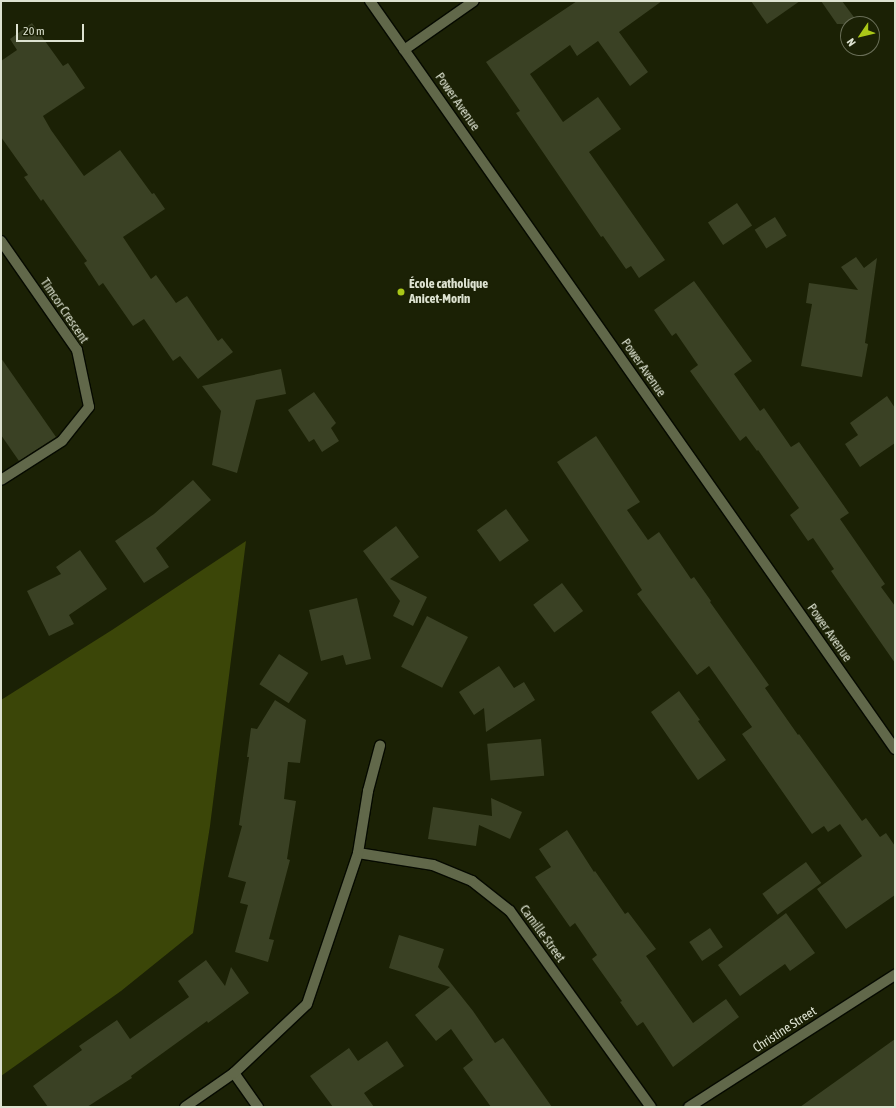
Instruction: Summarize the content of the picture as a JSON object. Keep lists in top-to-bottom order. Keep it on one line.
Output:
{"streets":{"street":["Power Avenue","Timcor Crescent","Camille Street","Christine Street"]},"places":["École catholique Anicet-Morin"],"scale_bar":"20 m","north":"bottom left"}
